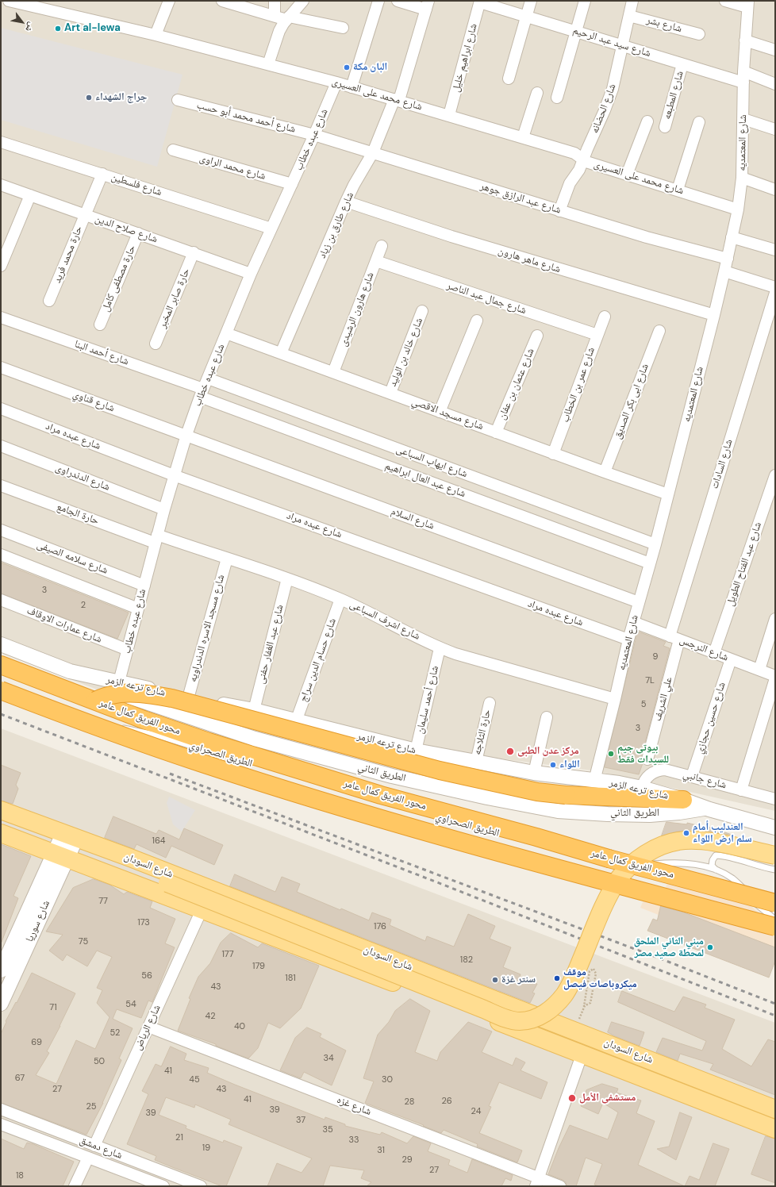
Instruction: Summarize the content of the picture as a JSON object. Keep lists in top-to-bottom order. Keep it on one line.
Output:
{"streets":{"highway":["محور الفريق كمال عامر"],"main road":["شارع السودان"],"street":["شارع بشر","شارع سيد عبد الرحيم","شارع ابراهيم خليل","شارع محمد على العسيرى","شارع المطبعه","شارع الحضانه","شارع أحمد محمد أبو حسب","شارع عبده خطاب","شارع المعتمديه","شارع محمد الراوى","شارع فلسطين","شارع عبد الرازق جوهر","شارع طارق بن زياد","شارع صلاح الدين","حارة محمد فريد","شارع ماهر هارون","حارة مصطفى كامل","حارة صابر المخبر","شارع جمال عبد الناصر","شارع هارون الرشيدى","شارع خالد بن الوليد","شارع أحمد البنا","شارع عثمان بن عفان","شارع عمر بن الخطاب","شارع قناوي","شارع ابى بكر الصديق","شارع مسجد الاقصي","شارع عبده مراد","شارع ايهاب السباعى","شارع السادات","شارع الدندراوى","شارع عبد العال ابراهيم","حارة الجامع","شارع السلام","شارع سلامه الصيفى","شارع عبد الفتاح الطويل","شارع اشرف السباعى","شارع عمارات الاوقاف","شارع مسجد الاسره الدندراويه","شارع عبد الغفار حفنى","شارع النرجس","شارع حسام الدين سراج","شارع ترعه الزمر","علي الشريف","شارع أحمد سليمان","شارع حسين حجازي","حارة الثلاجه","الطريق الثاني","شارع جانبي","شارع سوريا","شارع الرياض","شارع غزه","شارع دمشق"],"lane":["الطريق الصحراوي"]},"crossings":[["شارع بشر","شارع الحضانه"],["شارع سيد عبد الرحيم","شارع ابراهيم خليل"],["شارع سيد عبد الرحيم","شارع المطبعه"],["شارع سيد عبد الرحيم","شارع الحضانه"],["شارع سيد عبد الرحيم","شارع المعتمديه"],["شارع ابراهيم خليل","شارع محمد على العسيرى"],["شارع محمد على العسيرى","شارع الحضانه"],["شارع محمد على العسيرى","شارع عبده خطاب"],["شارع محمد على العسيرى","شارع المعتمديه"],["شارع محمد على العسيرى","شارع طارق بن زياد"],["شارع الحضانه","شارع عبد الرازق جوهر"],["شارع أحمد محمد أبو حسب","شارع عبده خطاب"],["شارع أحمد محمد أبو حسب","شارع عبد الرازق جوهر"],["شارع عبده خطاب","شارع محمد الراوى"],["شارع عبده خطاب","شارع فلسطين"],["شارع عبده خطاب","شارع عبد الرازق جوهر"],["شارع عبده خطاب","شارع صلاح الدين"],["شارع عبده خطاب","شارع أحمد البنا"],["شارع عبده خطاب","شارع قناوي"],["شارع عبده خطاب","شارع مسجد الاقصي"],["شارع عبده خطاب","شارع عبده مراد"],["شارع عبده خطاب","شارع ايهاب السباعى"],["شارع عبده خطاب","شارع الدندراوى"],["شارع عبده خطاب","شارع عبد العال ابراهيم"],["شارع عبده خطاب","حارة الجامع"],["شارع عبده خطاب","شارع السلام"],["شارع عبده خطاب","شارع سلامه الصيفى"],["شارع عبده خطاب","شارع اشرف السباعى"],["شارع عبده خطاب","شارع عمارات الاوقاف"],["شارع عبده خطاب","شارع ترعه الزمر"],["شارع المعتمديه","شارع عبد الرازق جوهر"],["شارع المعتمديه","شارع ماهر هارون"],["شارع المعتمديه","شارع مسجد الاقصي"],["شارع المعتمديه","شارع عبده مراد"],["شارع المعتمديه","شارع ايهاب السباعى"],["شارع المعتمديه","شارع عبد العال ابراهيم"],["شارع المعتمديه","شارع السلام"],["شارع المعتمديه","شارع اشرف السباعى"],["شارع المعتمديه","شارع النرجس"],["شارع المعتمديه","شارع ترعه الزمر"],["شارع فلسطين","حارة محمد فريد"],["شارع عبد الرازق جوهر","شارع طارق بن زياد"],["شارع طارق بن زياد","شارع ماهر هارون"],["شارع طارق بن زياد","شارع مسجد الاقصي"],["شارع صلاح الدين","حارة محمد فريد"],["شارع صلاح الدين","حارة مصطفى كامل"],["شارع صلاح الدين","حارة صابر المخبر"],["شارع جمال عبد الناصر","شارع هارون الرشيدى"],["شارع جمال عبد الناصر","شارع عمر بن الخطاب"],["شارع هارون الرشيدى","شارع مسجد الاقصي"],["شارع خالد بن الوليد","شارع مسجد الاقصي"],["شارع أحمد البنا","شارع عبد العال ابراهيم"],["شارع عثمان بن عفان","شارع مسجد الاقصي"],["شارع عمر بن الخطاب","شارع مسجد الاقصي"],["شارع قناوي","شارع السلام"],["شارع ابى بكر الصديق","شارع مسجد الاقصي"],["شارع السادات","شارع النرجس"],["شارع السادات","علي الشريف"],["حارة الجامع","شارع اشرف السباعى"],["شارع عبد الفتاح الطويل","شارع النرجس"],["شارع اشرف السباعى","شارع مسجد الاسره الدندراويه"],["شارع اشرف السباعى","شارع عبد الغفار حفنى"],["شارع اشرف السباعى","شارع حسام الدين سراج"],["شارع اشرف السباعى","شارع أحمد سليمان"],["شارع مسجد الاسره الدندراويه","شارع ترعه الزمر"],["شارع عبد الغفار حفنى","شارع ترعه الزمر"],["شارع النرجس","علي الشريف"],["شارع النرجس","شارع حسين حجازي"],["شارع حسام الدين سراج","شارع ترعه الزمر"],["شارع ترعه الزمر","شارع أحمد سليمان"],["شارع ترعه الزمر","حارة الثلاجه"],["شارع ترعه الزمر","الطريق الثاني"],["شارع ترعه الزمر","شارع جانبي"],["شارع حسين حجازي","شارع جانبي"],["شارع السودان","شارع سوريا"],["شارع السودان","شارع الرياض"],["شارع الرياض","شارع غزه"],["شارع الرياض","شارع دمشق"]],"places":["Art al-lewa","البان مكة","جراج الشهداء","مركز عدن الطبى","بيوتى جيم للسيدات فقط","اللواء","العندليب أمام سلم ارض اللواء","مبني الثاني الملحق لمحطة صعيد مصر","موقف ميكروباصات فيصل","سنتر غزة","مستشفى الأمل"],"house_numbers":["3","2","9","7L","5","3","164","77","173","176","75","177","182","179","56","181","43","54","71","42","40","52","69","34","50","41","67","45","30","27","43","41","26","28","25","39","24","39","37","35","21","33","19","31","29","27","18"],"north":"bottom right"}
